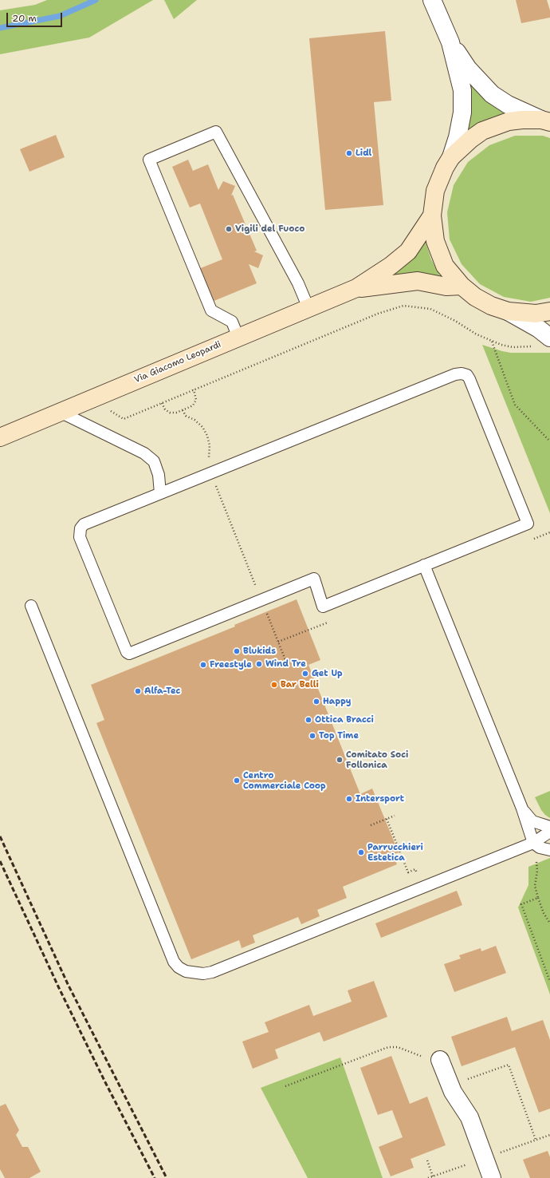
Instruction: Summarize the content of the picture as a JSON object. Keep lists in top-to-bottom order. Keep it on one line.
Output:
{"streets":{"main road":["Via Giacomo Leopardi"]},"places":["Lidl","Vigili del Fuoco","Blukids","Wind Tre","Freestyle","Get Up","Bar Belli","Alfa-Tec","Happy","Ottica Bracci","Top Time","Comitato Soci Follonica","Centro Commerciale Coop","Intersport","Parrucchieri Estetica"],"scale_bar":"20 m"}
